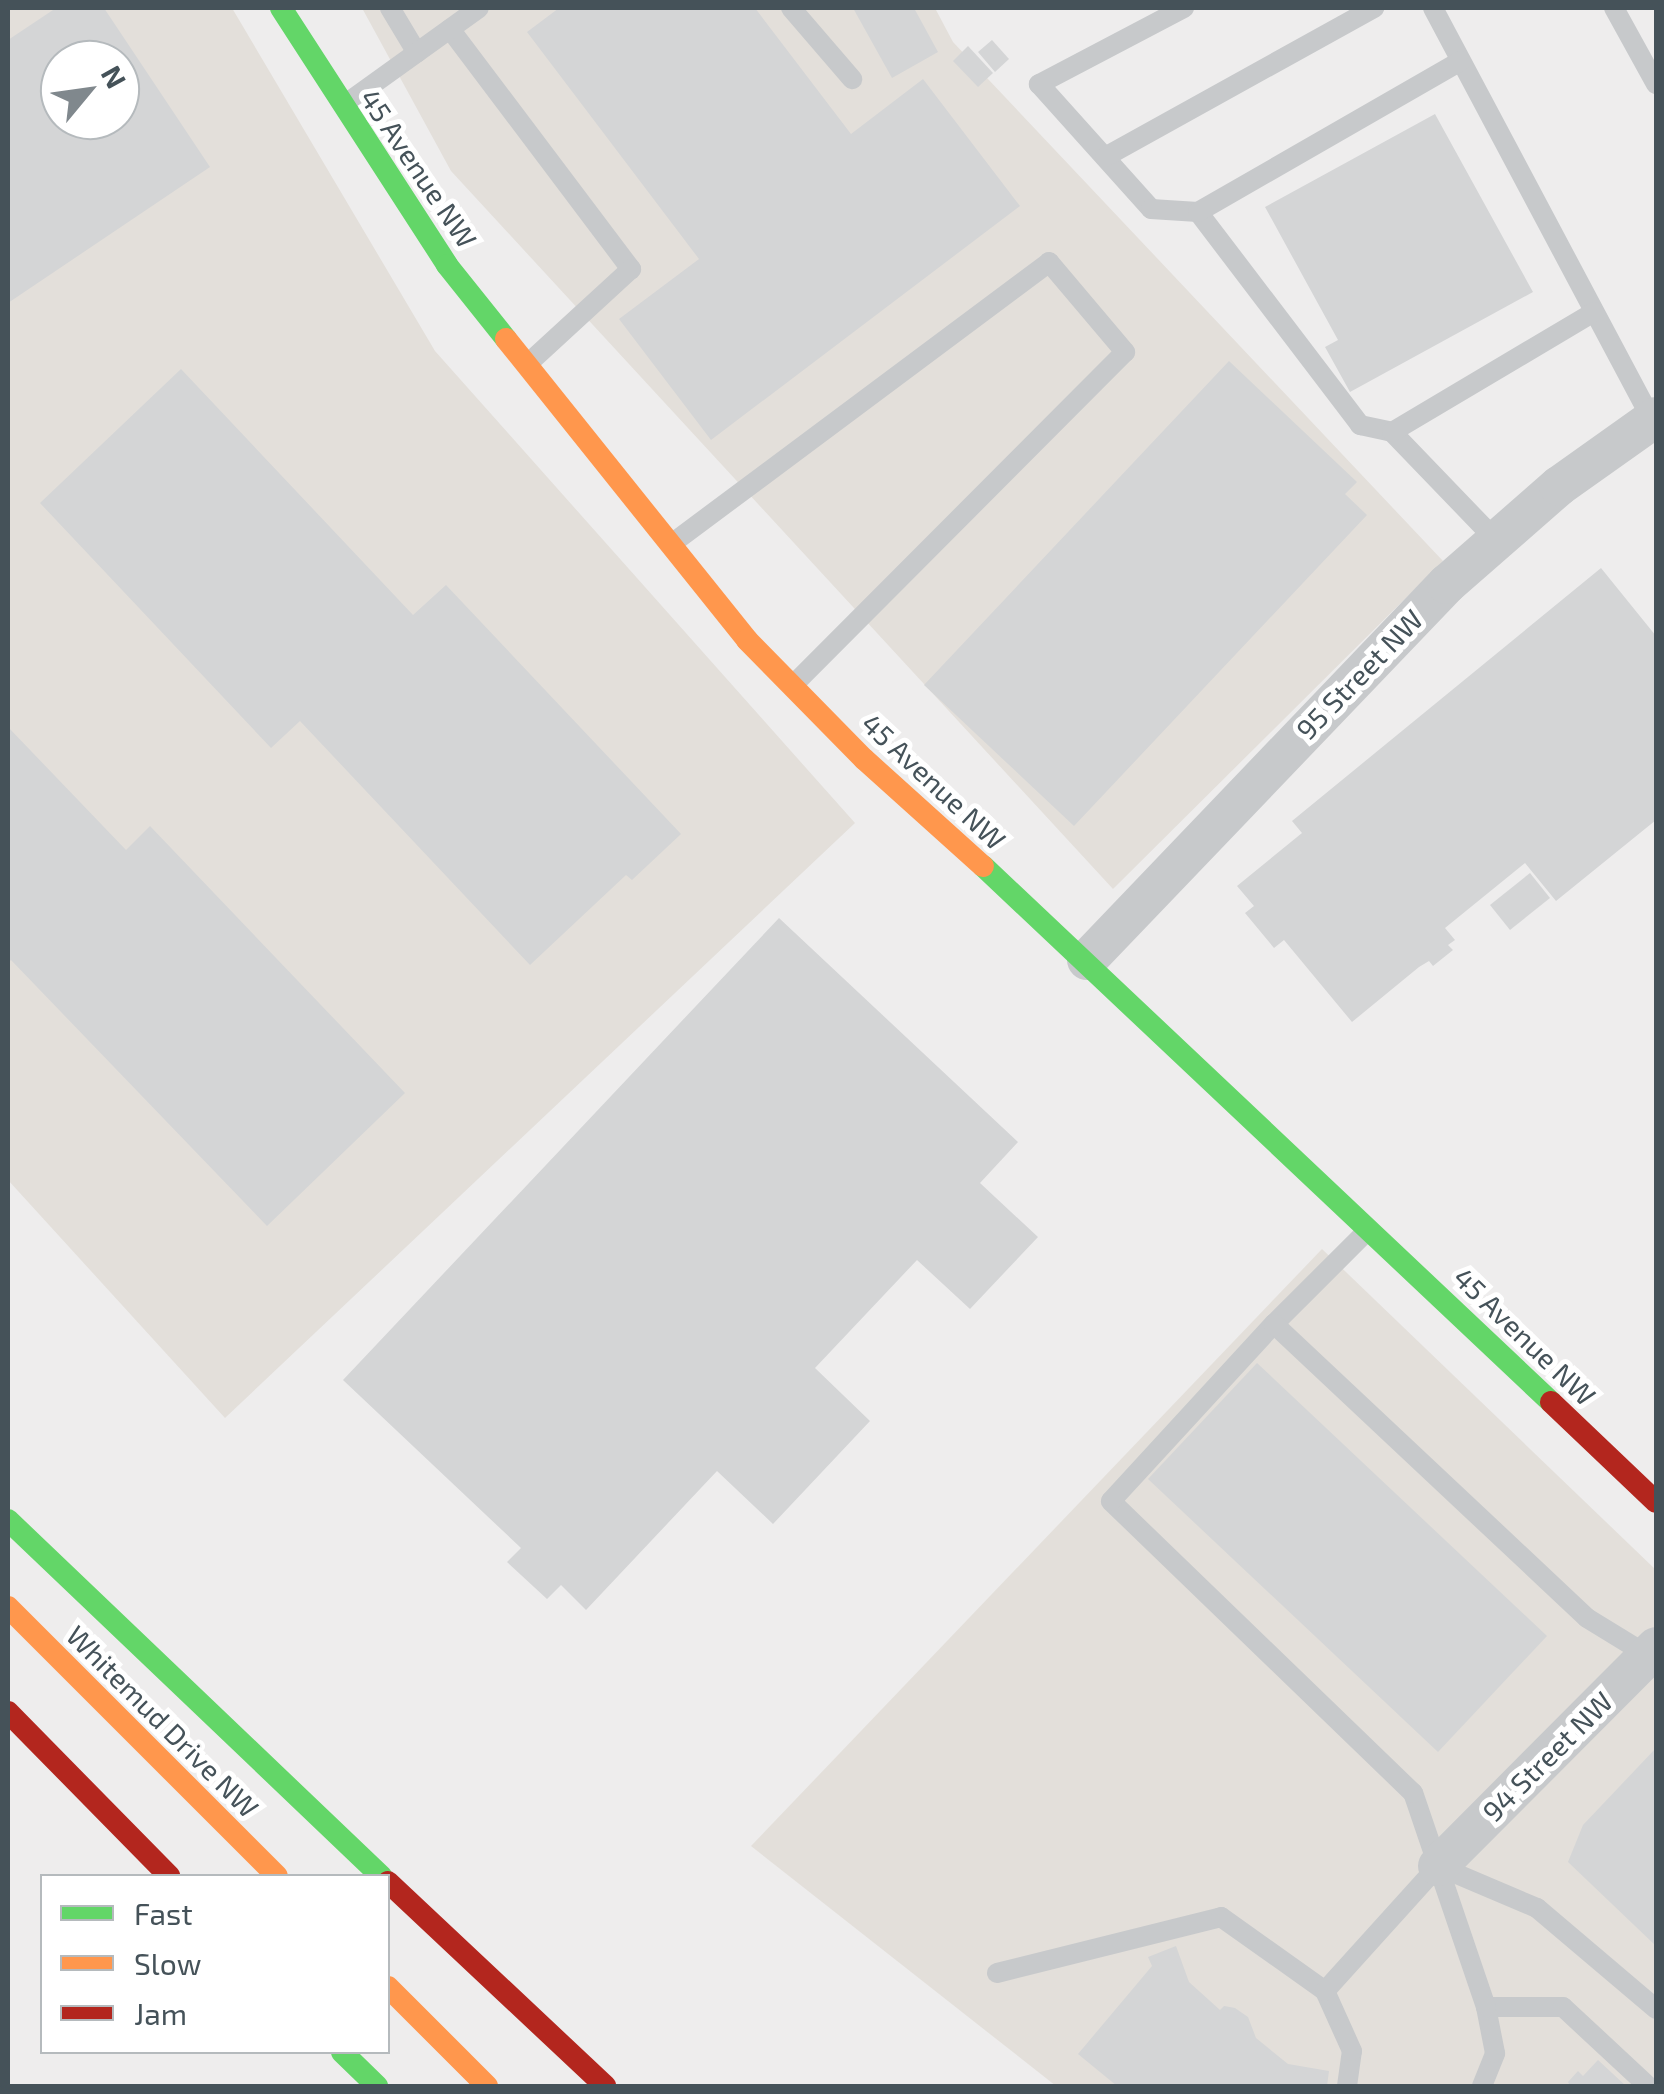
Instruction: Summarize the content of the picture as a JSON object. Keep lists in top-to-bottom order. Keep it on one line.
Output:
{"streets":{"main road":["45 Avenue NW","Whitemud Drive NW"],"street":["95 Street NW","94 Street NW"]},"crossings":[["45 Avenue NW","95 Street NW"]],"legend":["Fast","Slow","Jam"],"north":"top right"}
